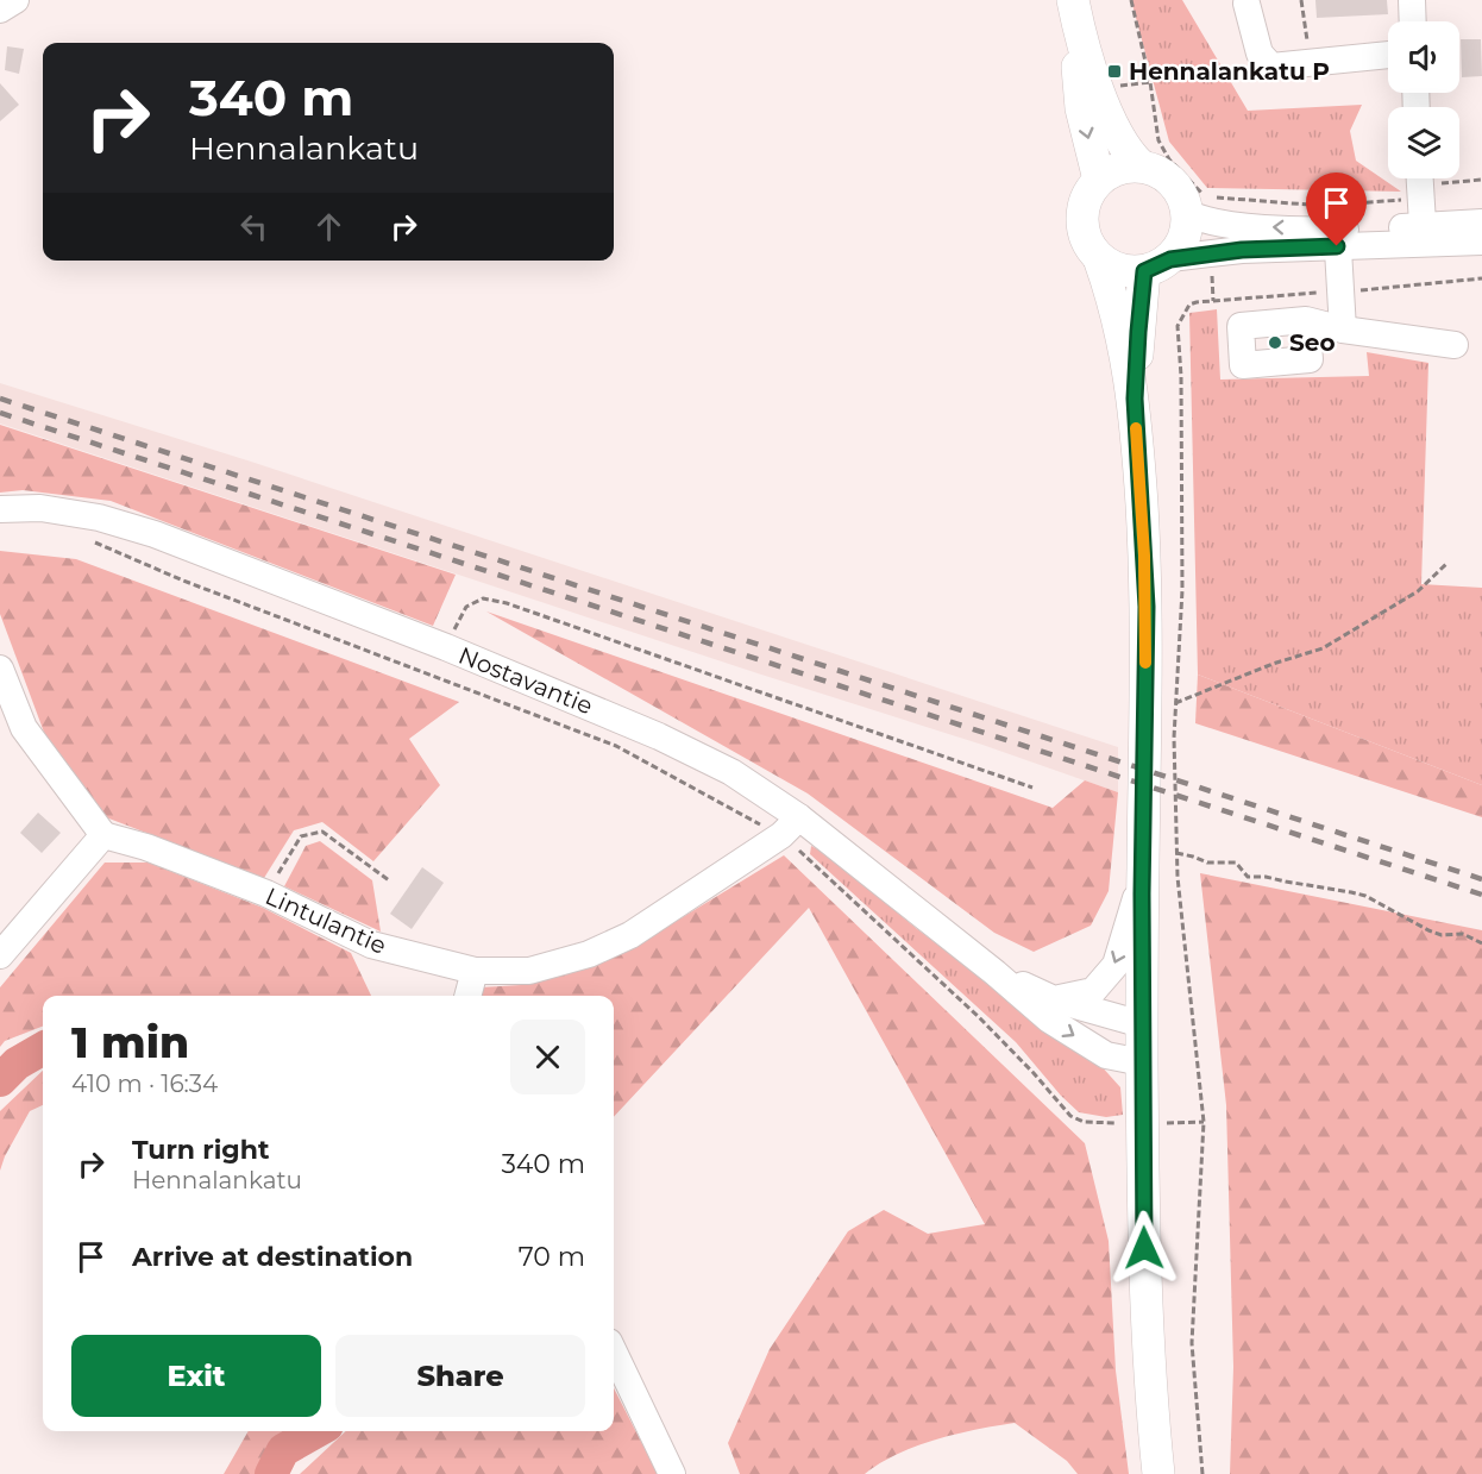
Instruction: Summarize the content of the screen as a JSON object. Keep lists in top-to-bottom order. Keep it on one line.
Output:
{"streets":{"street":["Nostavantie","Lintulantie"]},"crossings":[["Nostavantie","Lintulantie"]],"places":{"transit":["Hennalankatu P"],"other":["Seo"]},"page":{"turn":["340 m","Hennalankatu"],"heading":["1 min","410 m · 16:34"],"list":[{"name":"Turn right","note":"Hennalankatu","value":"340 m"},{"name":"Arrive at destination","value":"70 m"}],"buttons":["Exit","Share"]}}
